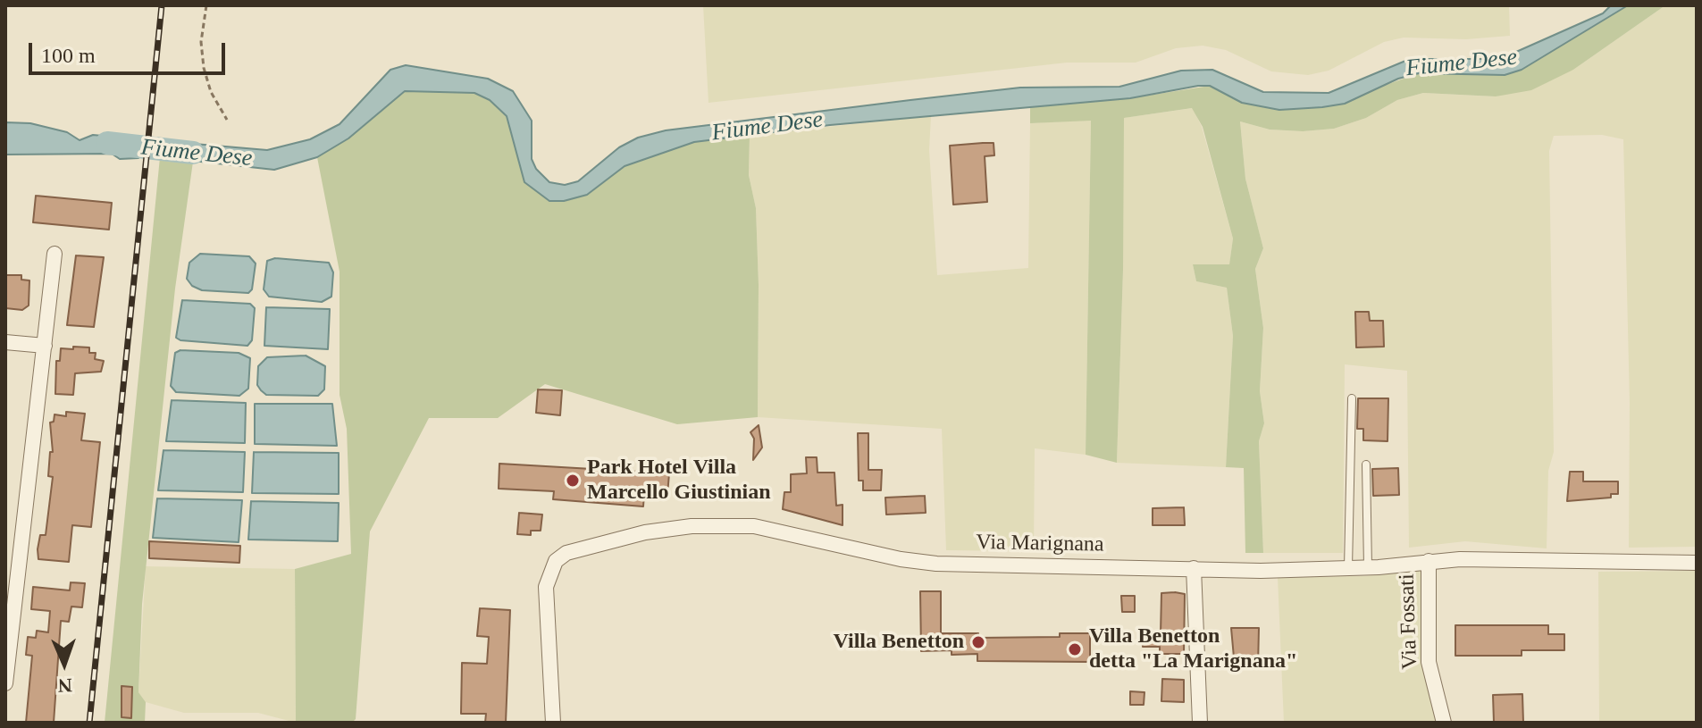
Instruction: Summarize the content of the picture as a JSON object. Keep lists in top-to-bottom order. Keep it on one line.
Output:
{"streets":{"street":["Via Marignana","Via Fossati"]},"crossings":[["Via Marignana","Via Fossati"]],"water":["Fiume Dese"],"places":["Park Hotel Villa Marcello Giustinian","Villa Benetton","Villa Benetton detta \"La Marignana\""],"scale_bar":"100 m","north":"bottom"}
